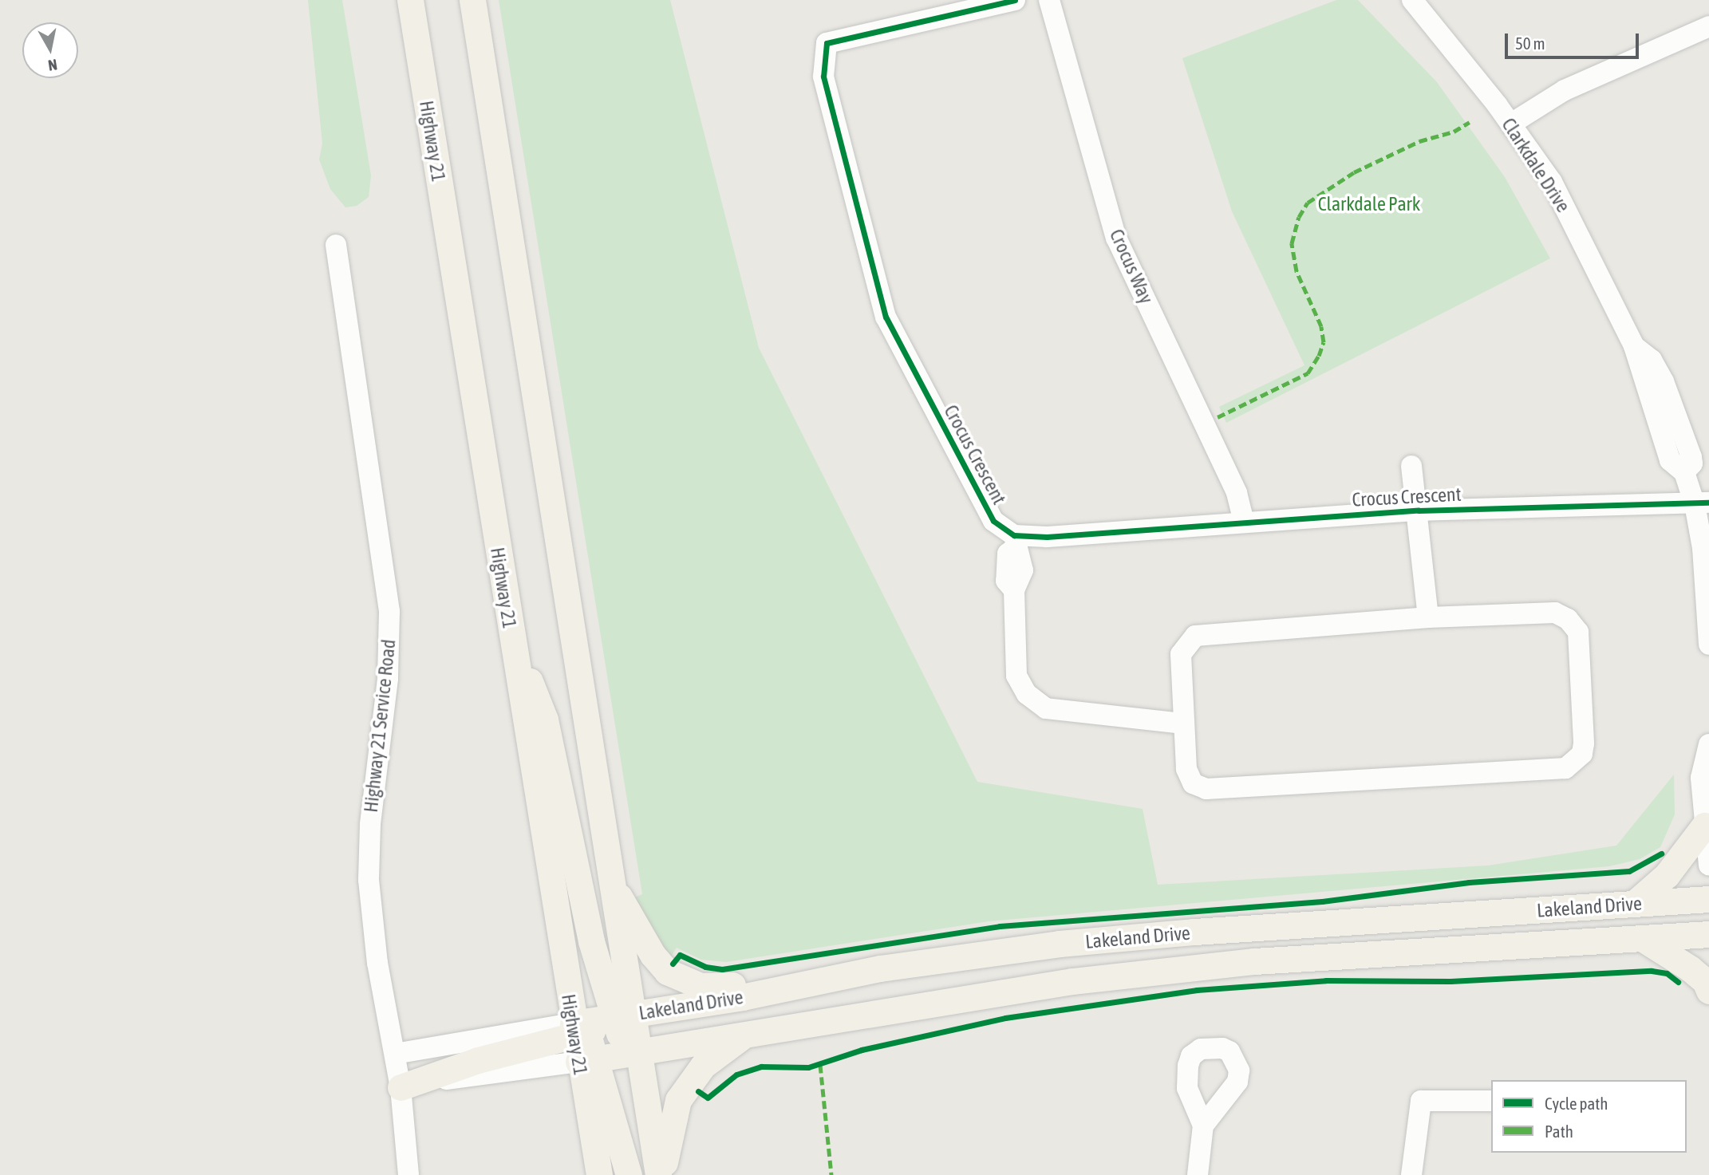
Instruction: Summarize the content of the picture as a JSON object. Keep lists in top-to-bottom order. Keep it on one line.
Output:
{"streets":{"main road":["Highway 21","Lakeland Drive"],"street":["Clarkdale Drive","Crocus Way","Crocus Crescent","Highway 21 Service Road"]},"crossings":[["Highway 21","Lakeland Drive"],["Clarkdale Drive","Crocus Crescent"],["Crocus Way","Crocus Crescent"],["Highway 21 Service Road","Lakeland Drive"]],"parks":["Clarkdale Park"],"legend":["Cycle path","Path"],"scale_bar":"50 m","north":"bottom"}
